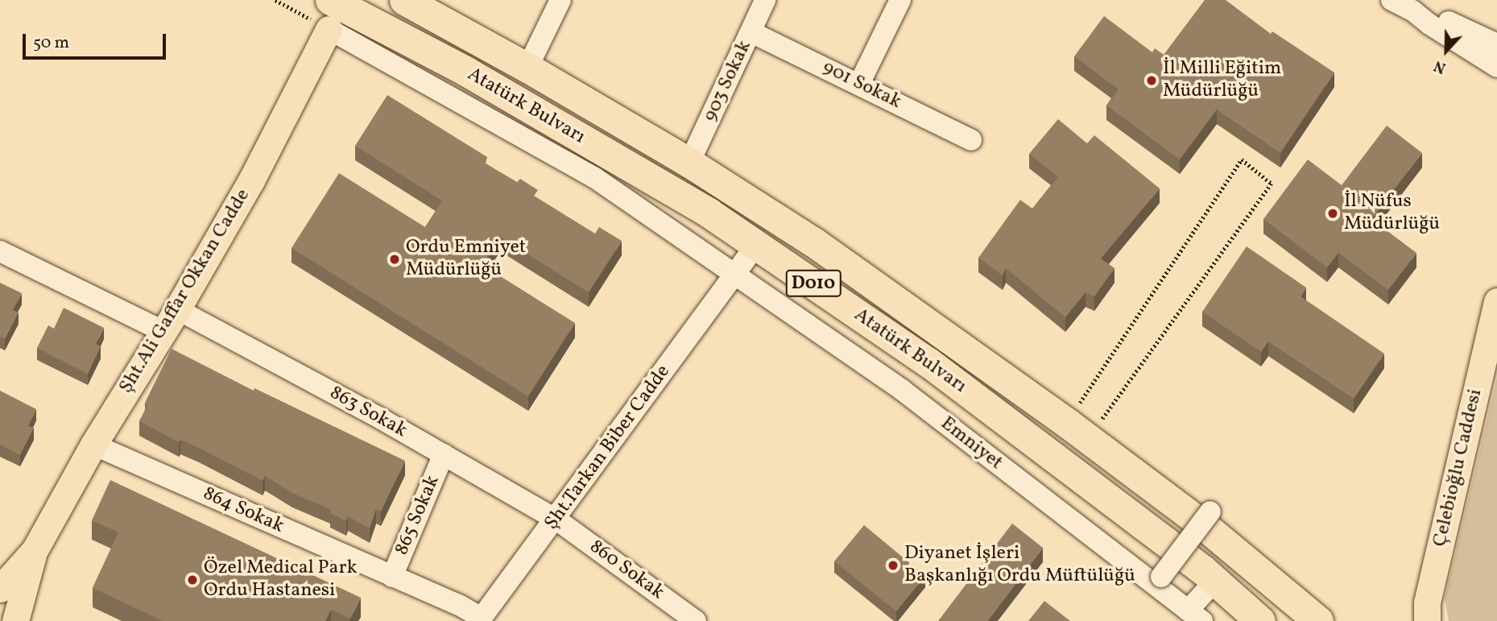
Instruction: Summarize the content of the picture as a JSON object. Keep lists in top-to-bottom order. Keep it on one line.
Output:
{"streets":{"highway":["Atatürk Bulvarı","D010"],"main road":["Şht.Ali Gaffar Okkan Cadde","Çelebioğlu Caddesi"],"street":["903 Sokak","901 Sokak","863 Sokak","Emniyet","Şht.Tarkan Biber Cadde","864 Sokak","865 Sokak","860 Sokak"]},"crossings":[["903 Sokak","901 Sokak"],["903 Sokak","Atatürk Bulvarı"],["Atatürk Bulvarı","Şht.Tarkan Biber Cadde"],["Şht.Ali Gaffar Okkan Cadde","863 Sokak"],["Şht.Ali Gaffar Okkan Cadde","Emniyet"],["Şht.Ali Gaffar Okkan Cadde","864 Sokak"],["863 Sokak","Şht.Tarkan Biber Cadde"],["863 Sokak","865 Sokak"],["863 Sokak","860 Sokak"],["Emniyet","Şht.Tarkan Biber Cadde"],["Şht.Tarkan Biber Cadde","864 Sokak"],["Şht.Tarkan Biber Cadde","860 Sokak"],["864 Sokak","865 Sokak"]],"places":["İl Milli Eğitim Müdürlüğü","İl Nüfus Müdürlüğü","Ordu Emniyet Müdürlüğü","Diyanet İşleri Başkanlığı Ordu Müftülüğü","Özel Medical Park Ordu Hastanesi"],"scale_bar":"50 m","north":"bottom"}
